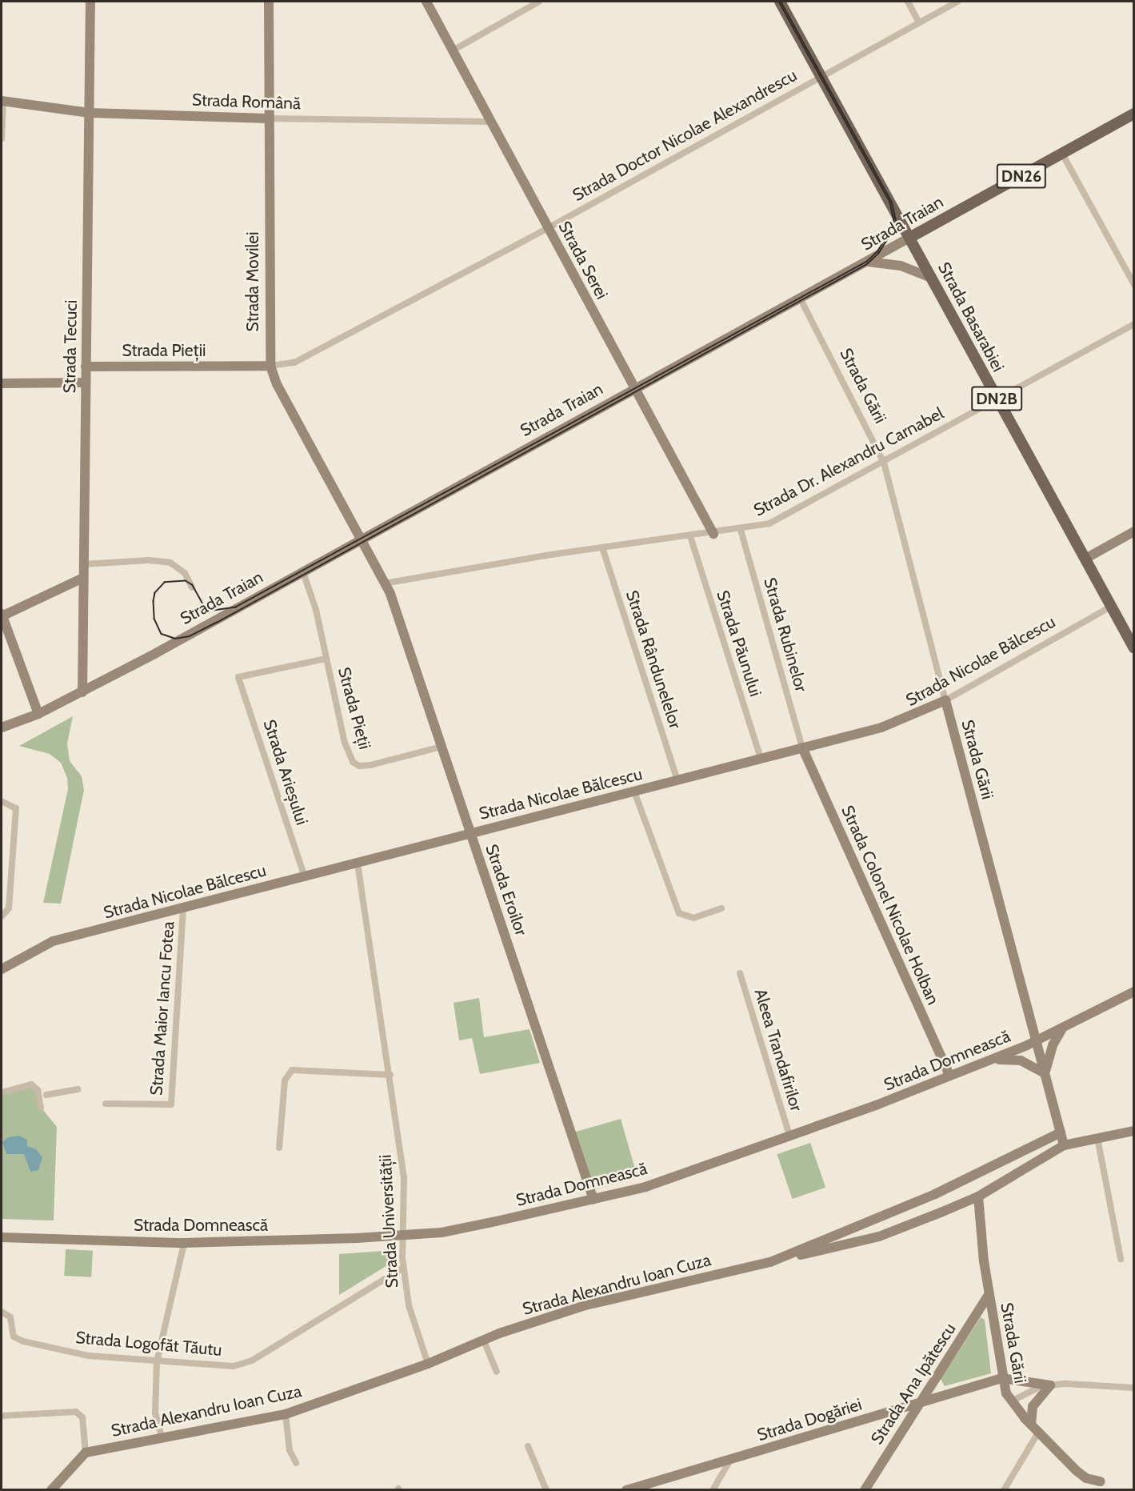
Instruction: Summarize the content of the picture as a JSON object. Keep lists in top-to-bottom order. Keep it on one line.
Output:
{"streets":{"main road":["Strada Română","DN26","Strada Traian","Strada Serei","Strada Movilei","Strada Basarabiei","Strada Tecuci","Strada Pieții","Strada Gării","DN2B","Strada Nicolae Bălcescu","Strada Eroilor","Strada Colonel Nicolae Holban","Strada Domnească","Strada Alexandru Ioan Cuza","Strada Ana Ipătescu","Strada Dogăriei"],"street":["Strada Doctor Nicolae Alexandrescu","Strada Dr. Alexandru Carnabel","Strada Rubinelor","Strada Păunului","Strada Rândunelelor","Strada Arieșului","Strada Maior Iancu Fotea","Aleea Trandafirilor","Strada Universității","Strada Logofăt Tăutu"]},"crossings":[["Strada Română","Strada Serei"],["Strada Română","Strada Movilei"],["Strada Română","Strada Tecuci"],["Strada Doctor Nicolae Alexandrescu","Strada Serei"],["Strada Doctor Nicolae Alexandrescu","Strada Movilei"],["Strada Doctor Nicolae Alexandrescu","Strada Basarabiei"],["Strada Doctor Nicolae Alexandrescu","Strada Pieții"],["Strada Traian","Strada Serei"],["Strada Traian","Strada Movilei"],["Strada Traian","Strada Basarabiei"],["Strada Traian","Strada Tecuci"],["Strada Traian","Strada Pieții"],["Strada Traian","Strada Gării"],["Strada Traian","Strada Eroilor"],["Strada Serei","Strada Dr. Alexandru Carnabel"],["Strada Movilei","Strada Pieții"],["Strada Movilei","Strada Eroilor"],["Strada Basarabiei","Strada Dr. Alexandru Carnabel"],["Strada Basarabiei","Strada Nicolae Bălcescu"],["Strada Tecuci","Strada Pieții"],["Strada Pieții","Strada Arieșului"],["Strada Pieții","Strada Eroilor"],["Strada Gării","Strada Dr. Alexandru Carnabel"],["Strada Gării","Strada Nicolae Bălcescu"],["Strada Gării","Strada Domnească"],["Strada Gării","Strada Alexandru Ioan Cuza"],["Strada Gării","Strada Ana Ipătescu"],["Strada Gării","Strada Dogăriei"],["Strada Dr. Alexandru Carnabel","Strada Rubinelor"],["Strada Dr. Alexandru Carnabel","Strada Păunului"],["Strada Dr. Alexandru Carnabel","Strada Rândunelelor"],["Strada Dr. Alexandru Carnabel","Strada Eroilor"],["Strada Rubinelor","Strada Nicolae Bălcescu"],["Strada Rubinelor","Strada Colonel Nicolae Holban"],["Strada Păunului","Strada Nicolae Bălcescu"],["Strada Rândunelelor","Strada Nicolae Bălcescu"],["Strada Nicolae Bălcescu","Strada Arieșului"],["Strada Nicolae Bălcescu","Strada Eroilor"],["Strada Nicolae Bălcescu","Strada Colonel Nicolae Holban"],["Strada Nicolae Bălcescu","Strada Maior Iancu Fotea"],["Strada Nicolae Bălcescu","Strada Universității"],["Strada Eroilor","Strada Domnească"],["Strada Colonel Nicolae Holban","Strada Domnească"],["Aleea Trandafirilor","Strada Domnească"],["Strada Domnească","Strada Universității"],["Strada Universității","Strada Alexandru Ioan Cuza"],["Strada Universității","Strada Logofăt Tăutu"],["Strada Ana Ipătescu","Strada Dogăriei"]]}
